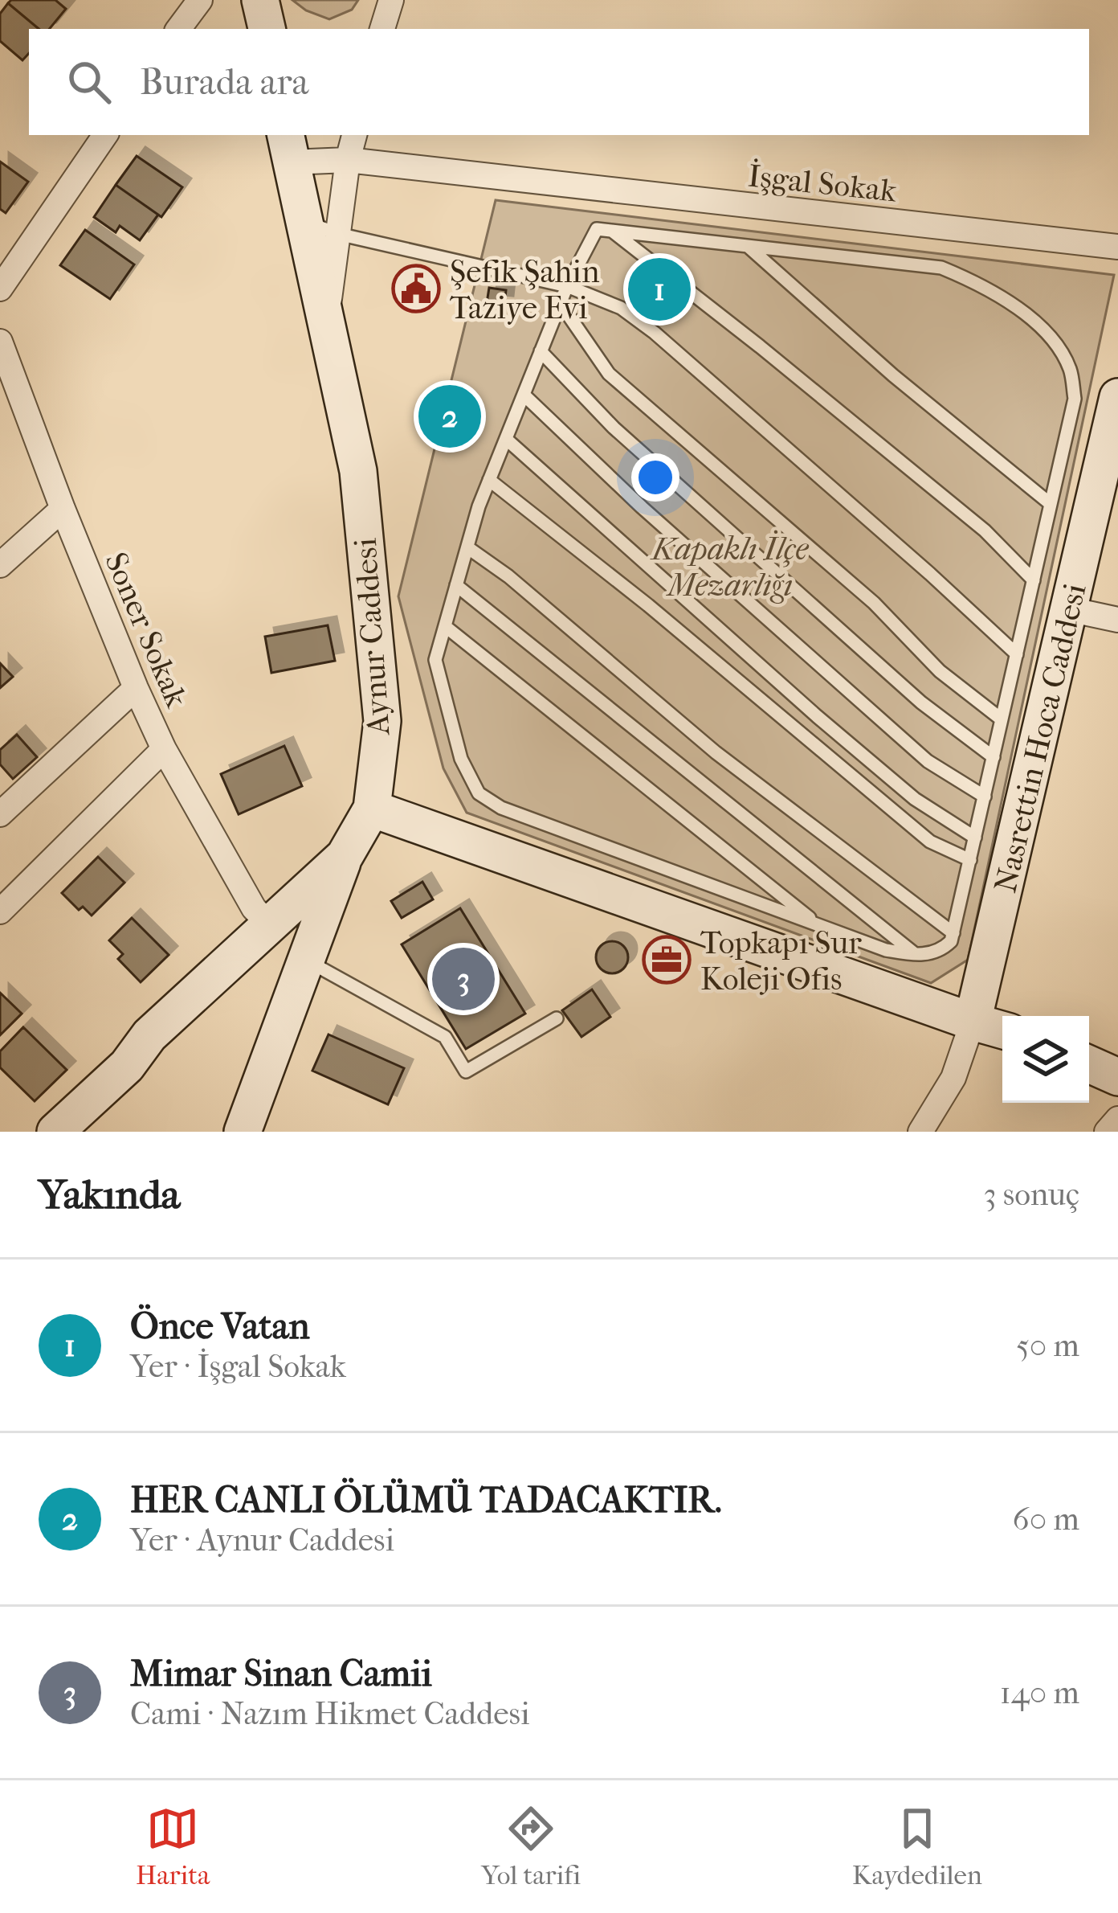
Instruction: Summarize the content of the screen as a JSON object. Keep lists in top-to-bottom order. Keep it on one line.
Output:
{"streets":{"street":["İşgal Sokak","Soner Sokak","Aynur Caddesi","Nasrettin Hoca Caddesi"]},"crossings":[["İşgal Sokak","Aynur Caddesi"],["Soner Sokak","Aynur Caddesi"]],"parks":["Kapaklı İlçe Mezarlığı"],"places":{"public building":["Şefik Şahin Taziye Evi"],"office":["Topkapı Sur Koleji Ofis"]},"page":{"search":"Burada ara","pins":["1","2","3"],"heading":["Yakında","3 sonuç"],"list":[{"mark":"1","name":"Önce Vatan","note":"Yer · İşgal Sokak","value":"50 m"},{"mark":"2","name":"HER CANLI ÖLÜMÜ TADACAKTIR.","note":"Yer · Aynur Caddesi","value":"60 m"},{"mark":"3","name":"Mimar Sinan Camii","note":"Cami · Nazım Hikmet Caddesi","value":"140 m"}],"nav":["Harita","Yol tarifi","Kaydedilen"]}}
